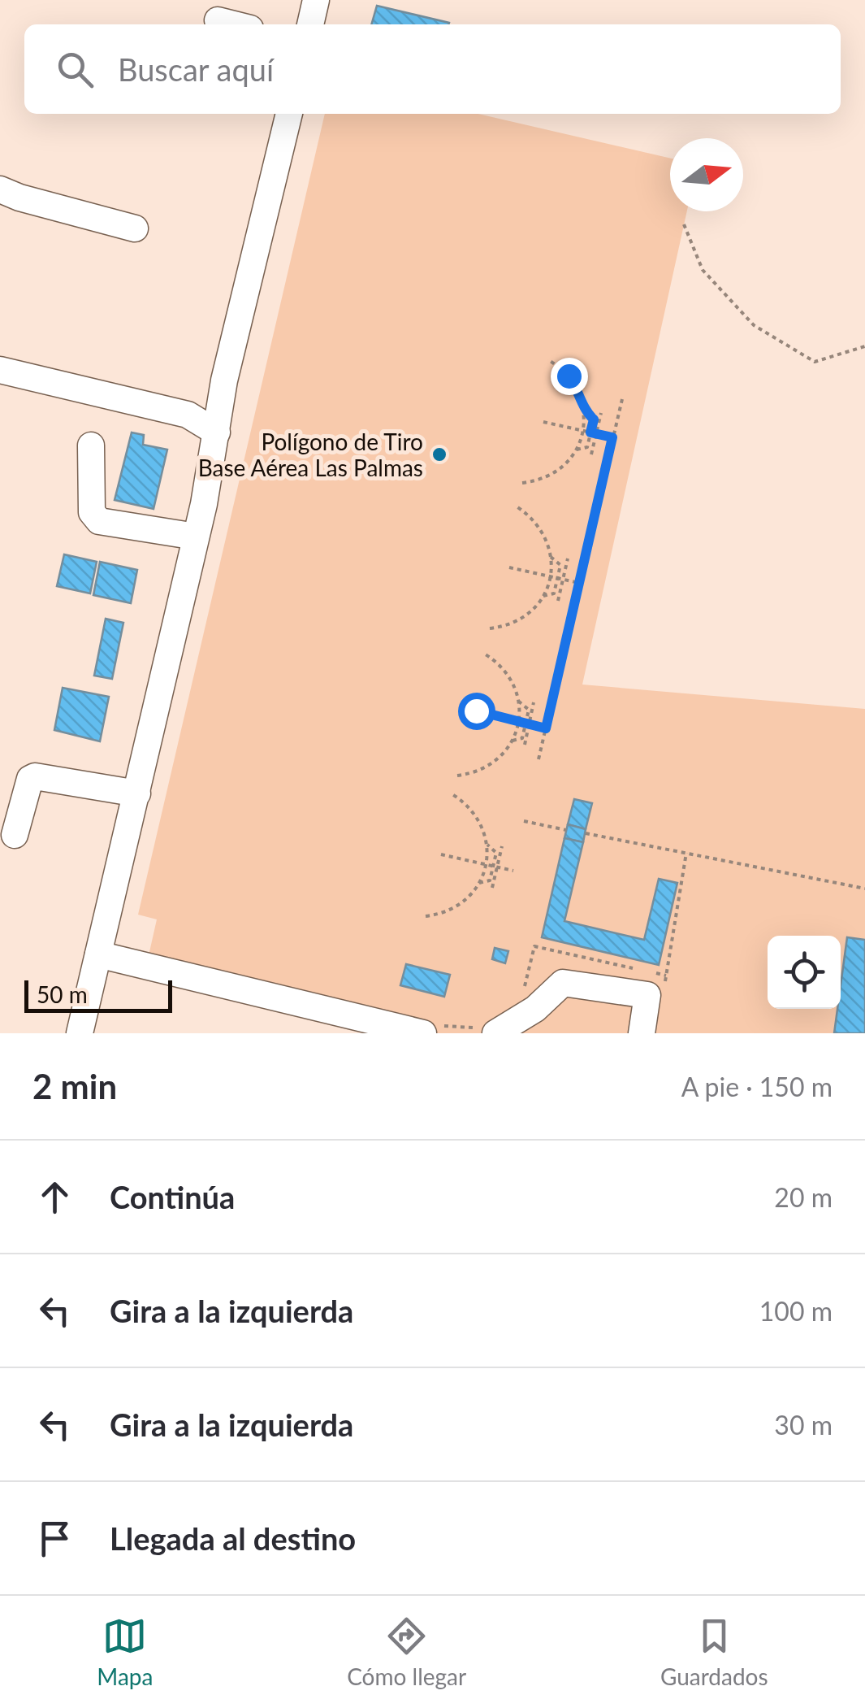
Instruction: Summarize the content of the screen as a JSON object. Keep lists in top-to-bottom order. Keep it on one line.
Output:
{"places":["Polígono de Tiro Base Aérea Las Palmas"],"scale_bar":"50 m","north":"right","page":{"search":"Buscar aquí","scale":"50 m","heading":["2 min","A pie · 150 m"],"list":[["Continúa","20 m"],["Gira a la izquierda","100 m"],["Gira a la izquierda","30 m"],"Llegada al destino"],"nav":["Mapa","Cómo llegar","Guardados"]}}
